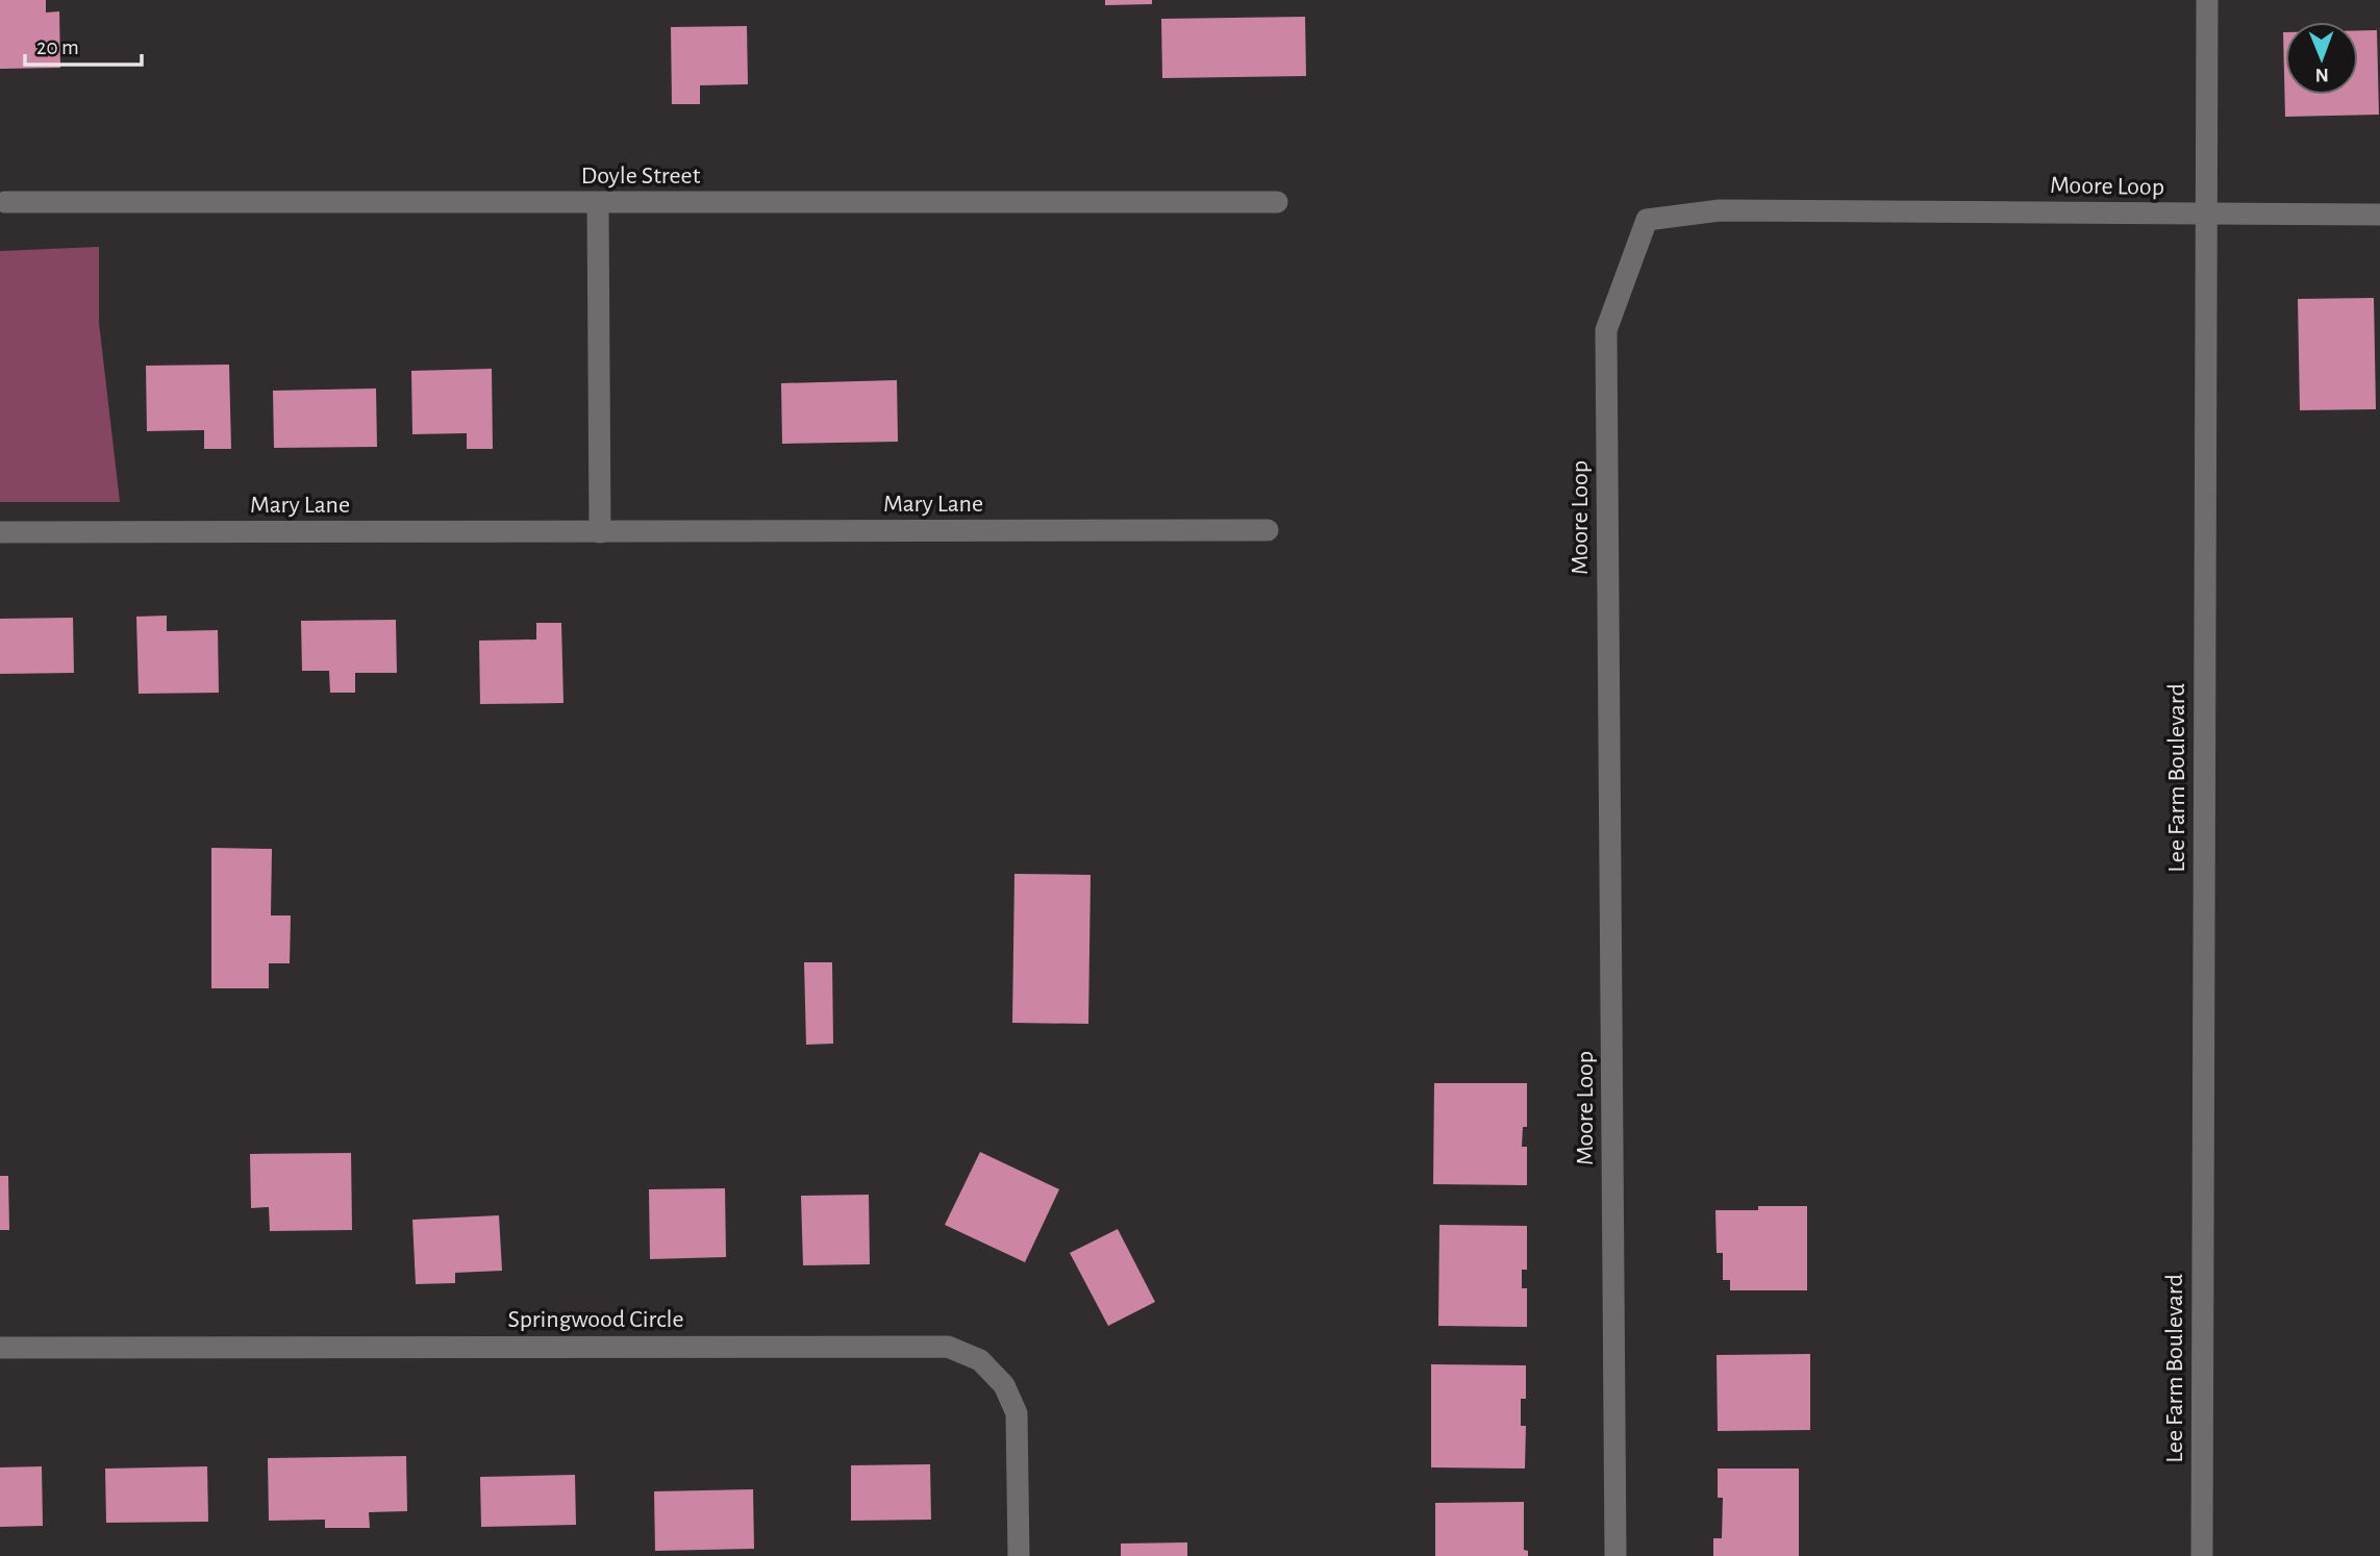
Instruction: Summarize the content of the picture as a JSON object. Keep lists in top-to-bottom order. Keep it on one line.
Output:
{"streets":{"street":["Doyle Street","Moore Loop","Mary Lane","Lee Farm Boulevard","Springwood Circle"]},"crossings":[["Moore Loop","Lee Farm Boulevard"]],"scale_bar":"20 m","north":"bottom"}
